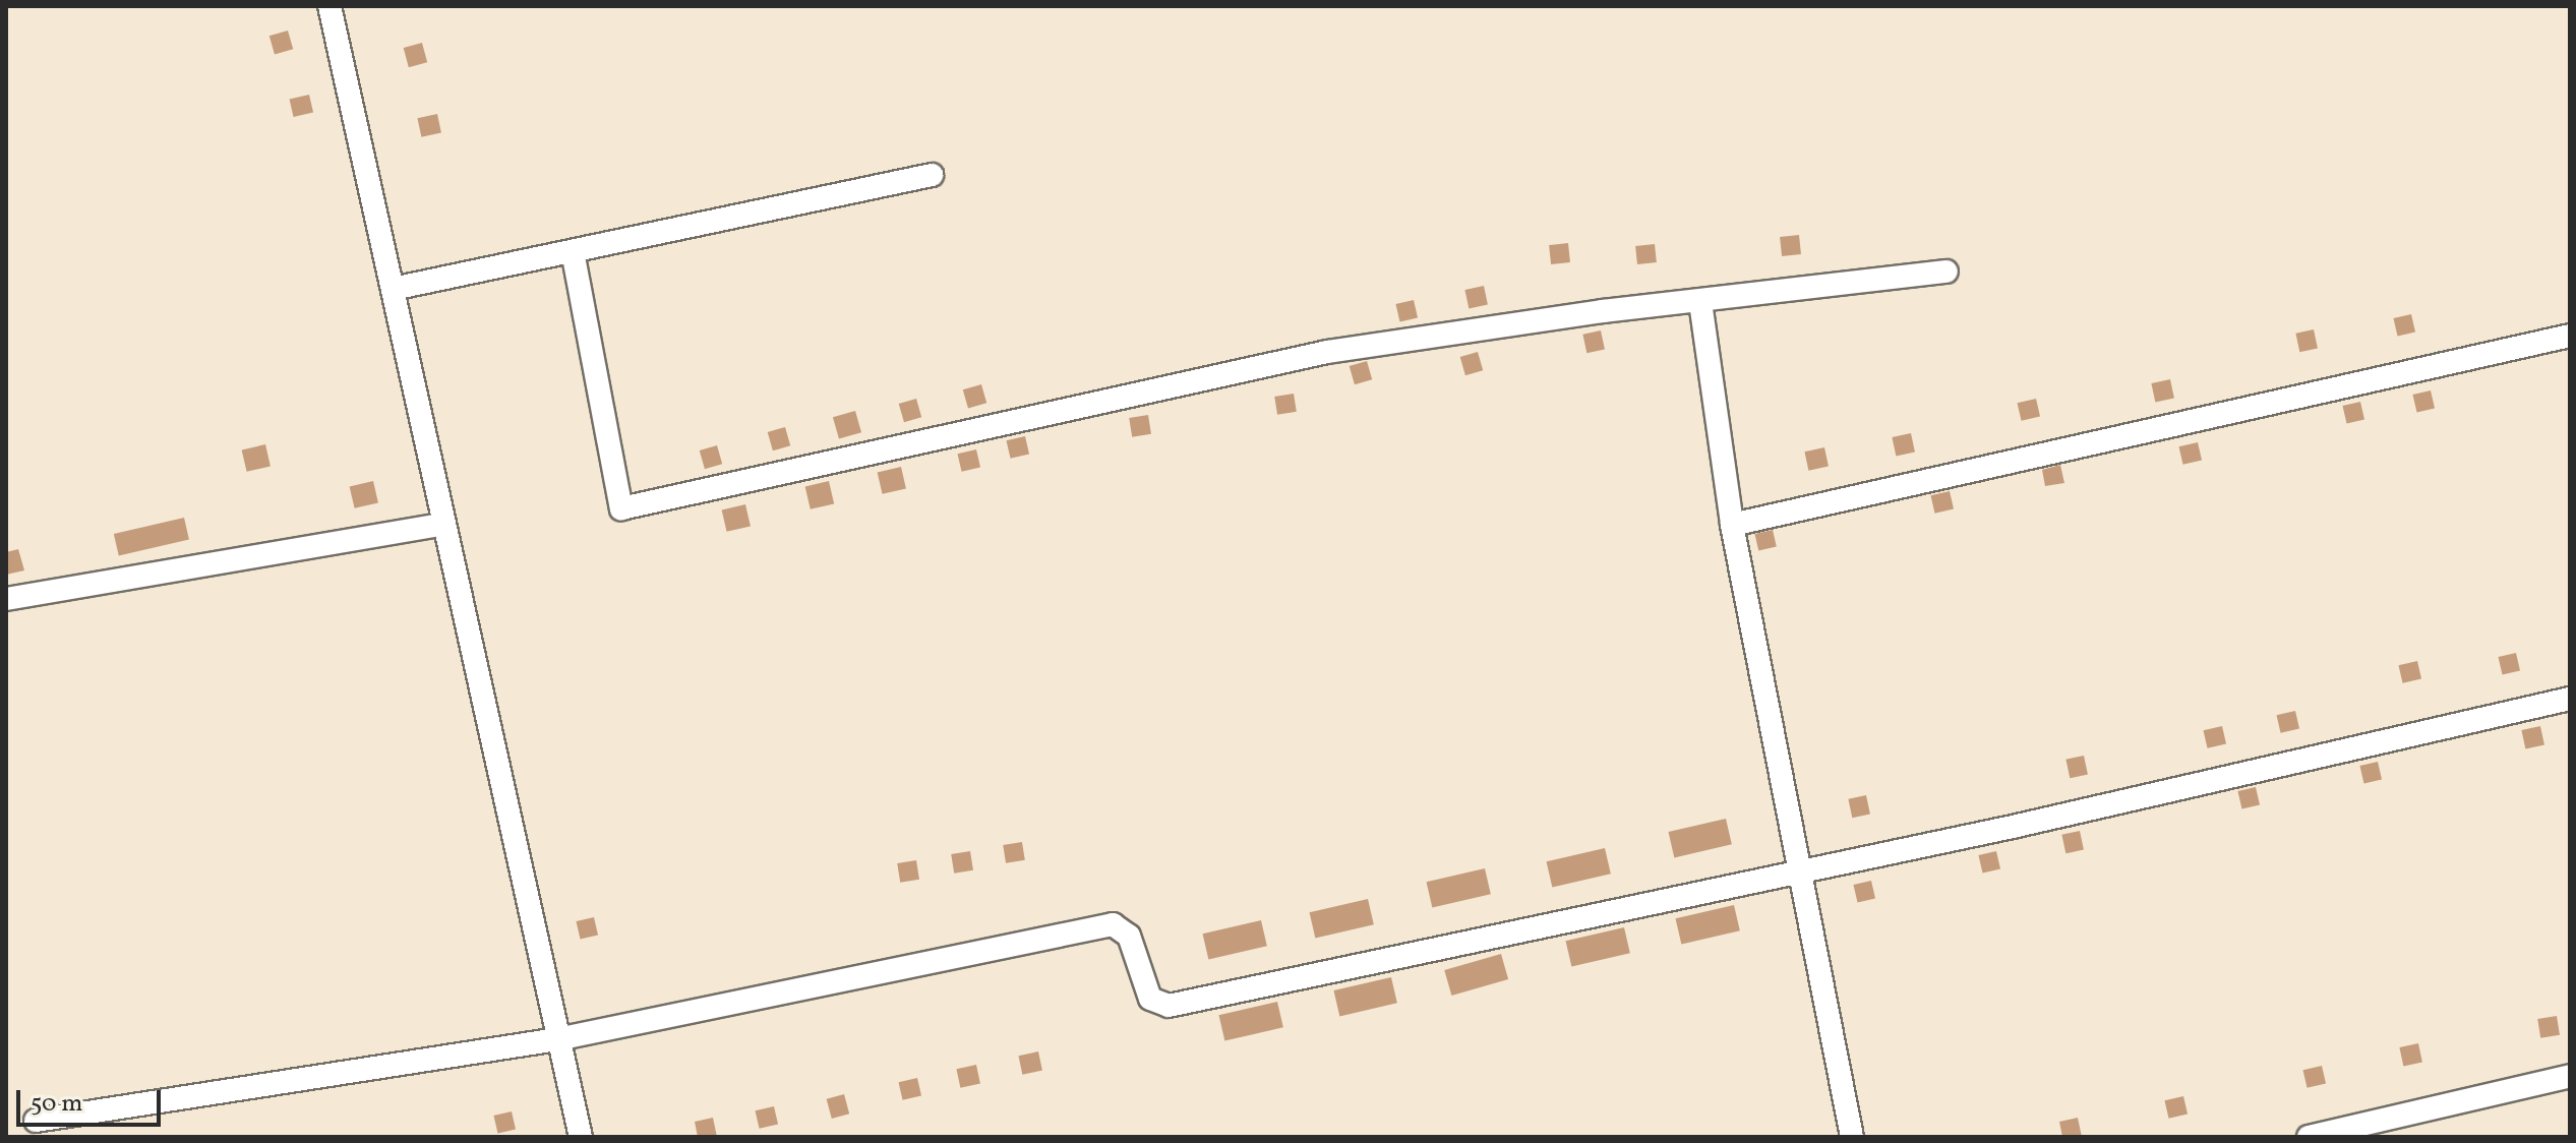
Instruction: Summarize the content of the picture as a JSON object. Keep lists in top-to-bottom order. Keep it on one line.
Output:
{"scale_bar":"50 m"}
